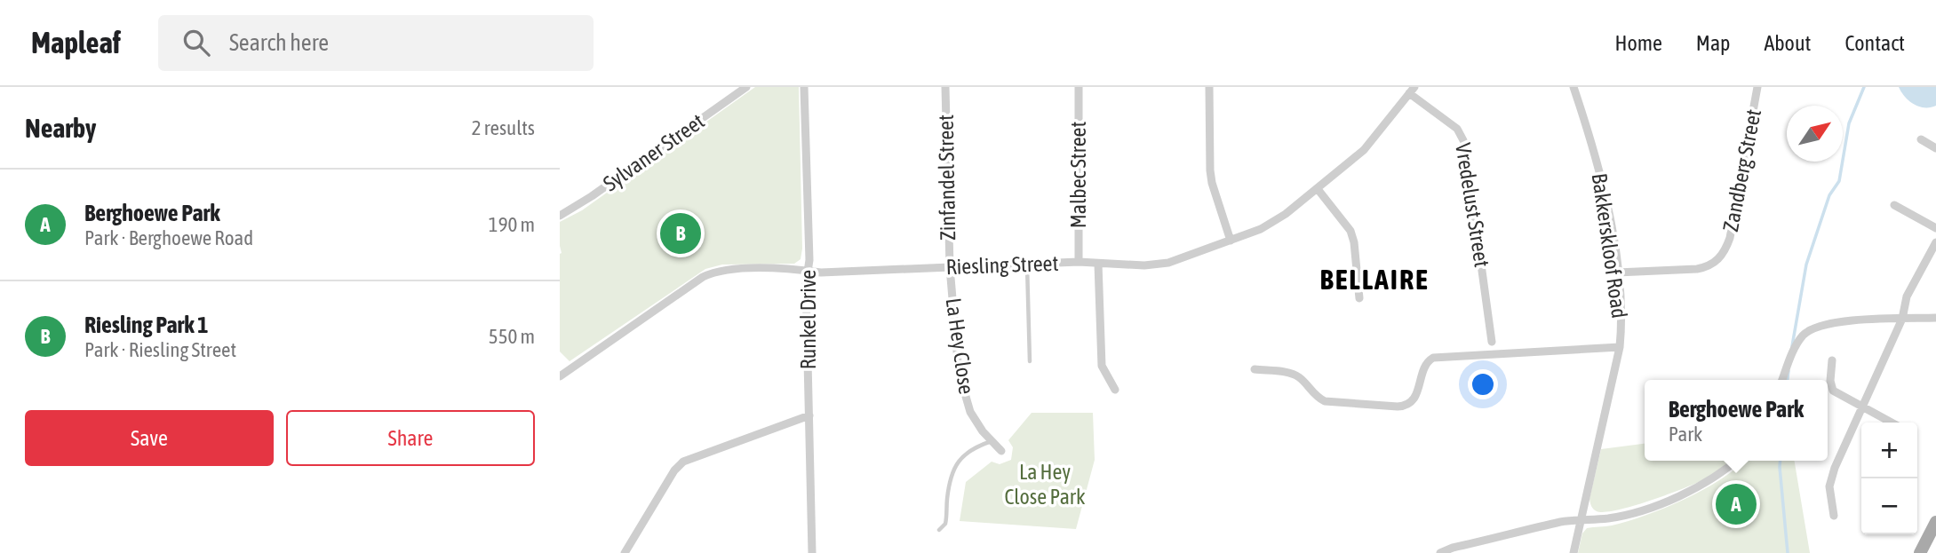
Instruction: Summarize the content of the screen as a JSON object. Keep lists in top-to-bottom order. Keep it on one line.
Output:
{"streets":{"street":["Sylvaner Street","Zandberg Street","Malbec Street","Zinfandel Street","Vredelust Street","Bakkerskloof Road","Riesling Street","Runkel Drive","La Hey Close"]},"crossings":[["Zandberg Street","Bakkerskloof Road"],["Malbec Street","Riesling Street"],["Zinfandel Street","Riesling Street"],["Zinfandel Street","La Hey Close"],["Vredelust Street","Riesling Street"],["Riesling Street","Runkel Drive"],["Riesling Street","La Hey Close"]],"districts":["BELLAIRE"],"parks":["La Hey Close Park"],"north":"top right","page":{"header":"Mapleaf","search":"Search here","nav":["Home","Map","About","Contact"],"heading":["Nearby","2 results"],"list":[{"mark":"A","name":"Berghoewe Park","note":"Park · Berghoewe Road","value":"190 m"},{"mark":"B","name":"Riesling Park 1","note":"Park · Riesling Street","value":"550 m"}],"pins":["B","A"],"popup":["Berghoewe Park","Park"],"buttons":["Save","Share"],"map_buttons":["+","−"]}}
